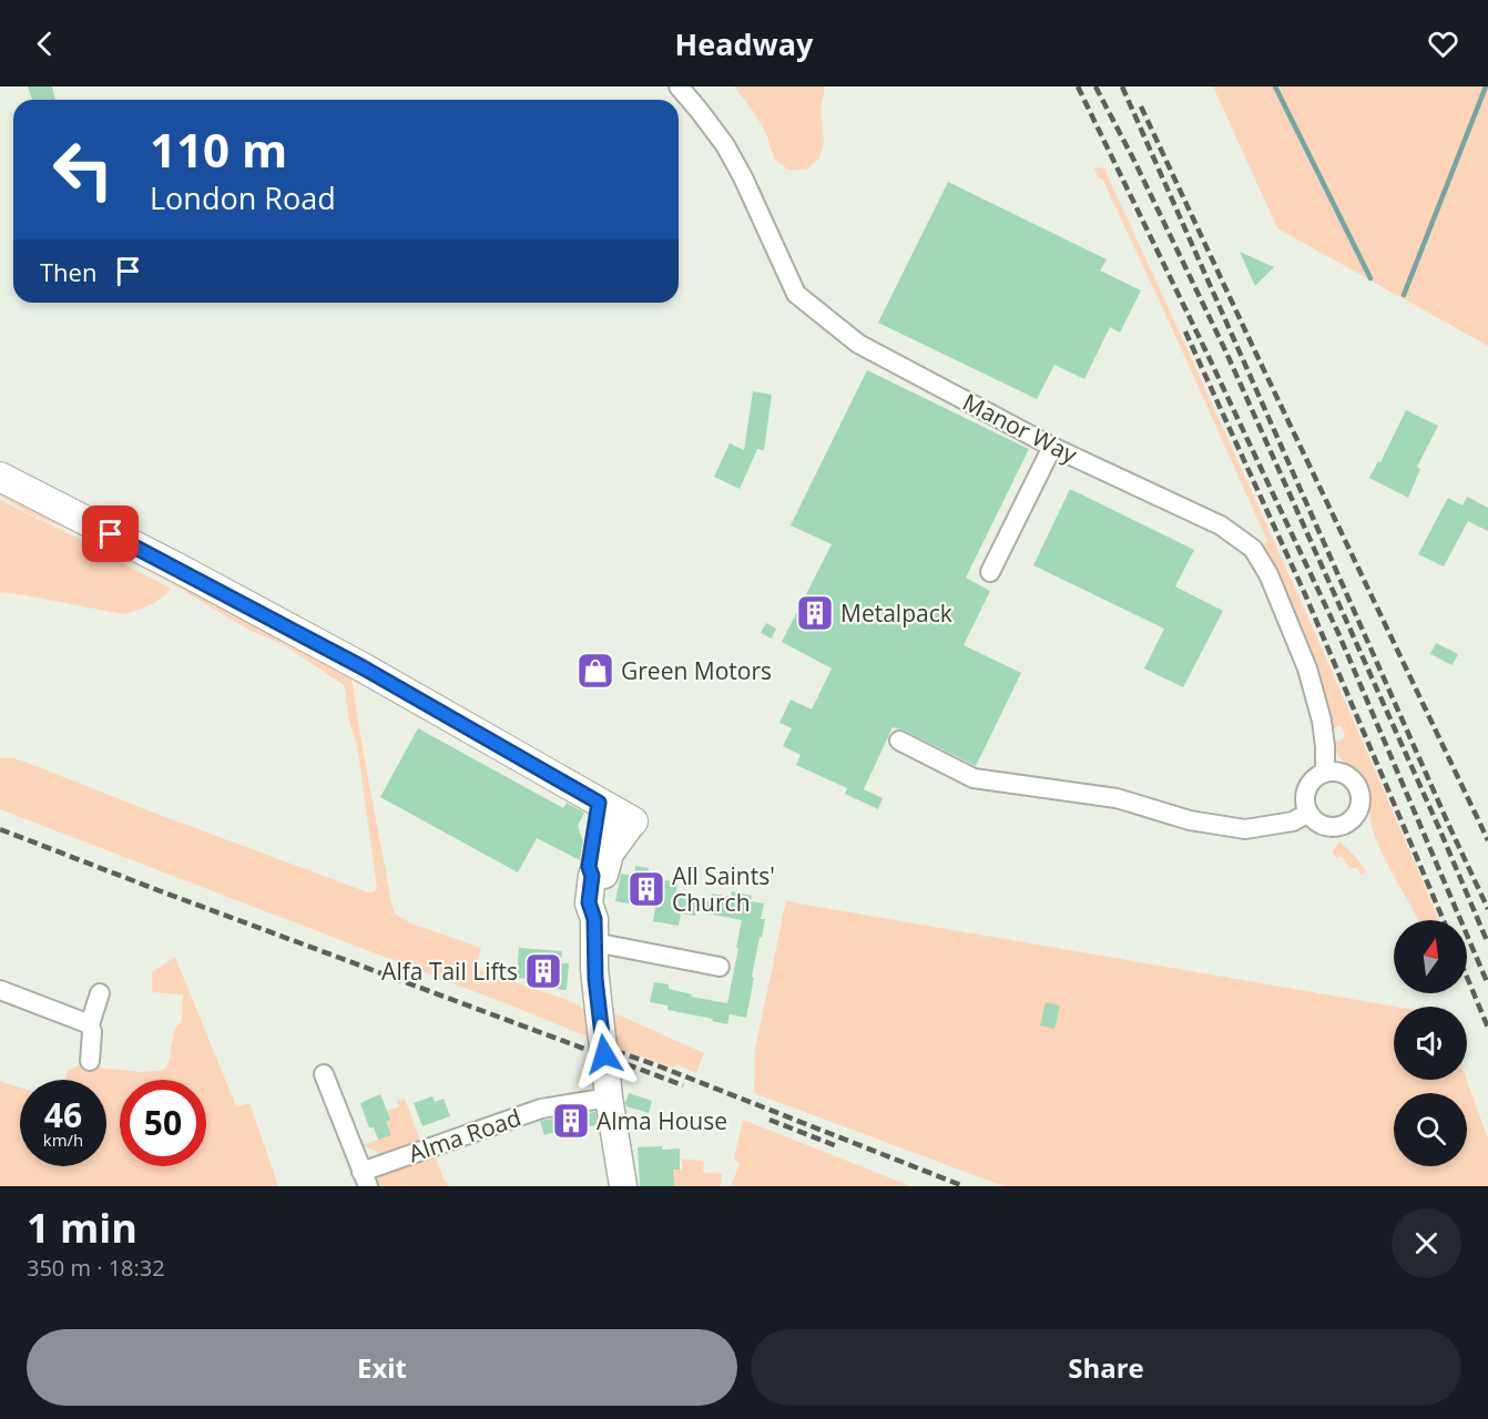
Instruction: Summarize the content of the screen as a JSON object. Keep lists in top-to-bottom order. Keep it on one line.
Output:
{"streets":{"street":["Manor Way","Alma Road"]},"places":{"building":["Metalpack","All Saints' Church","Alfa Tail Lifts","Alma House"],"shop":["Green Motors"]},"north":"top","page":{"header":"Headway","turn":["110 m","London Road"],"then":"Then","speed":"46 km/h","limit":"50","heading":["1 min","350 m · 18:32"],"buttons":["Exit","Share"]}}
